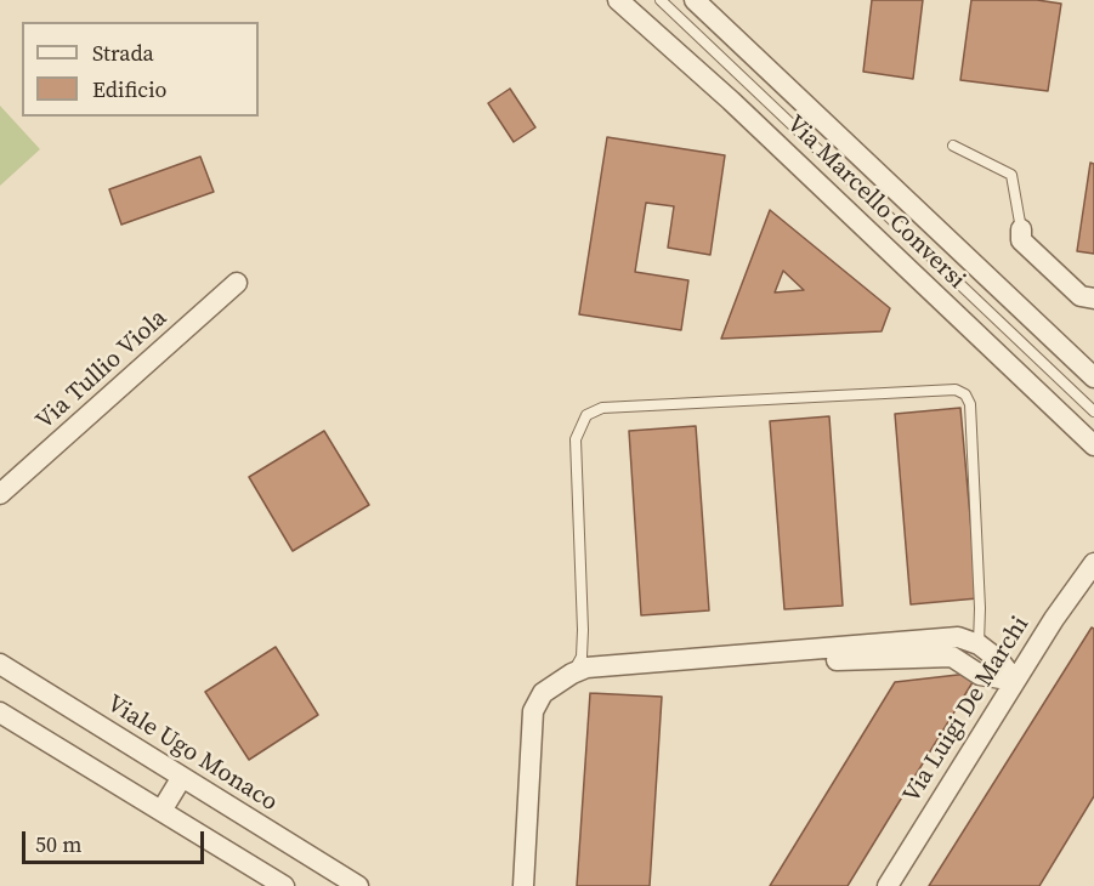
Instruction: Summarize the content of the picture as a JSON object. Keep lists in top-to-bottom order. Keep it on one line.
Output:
{"streets":{"street":["Via Marcello Conversi","Via Tullio Viola","Via Luigi De Marchi","Viale Ugo Monaco"]},"legend":["Strada","Edificio"],"scale_bar":"50 m"}
